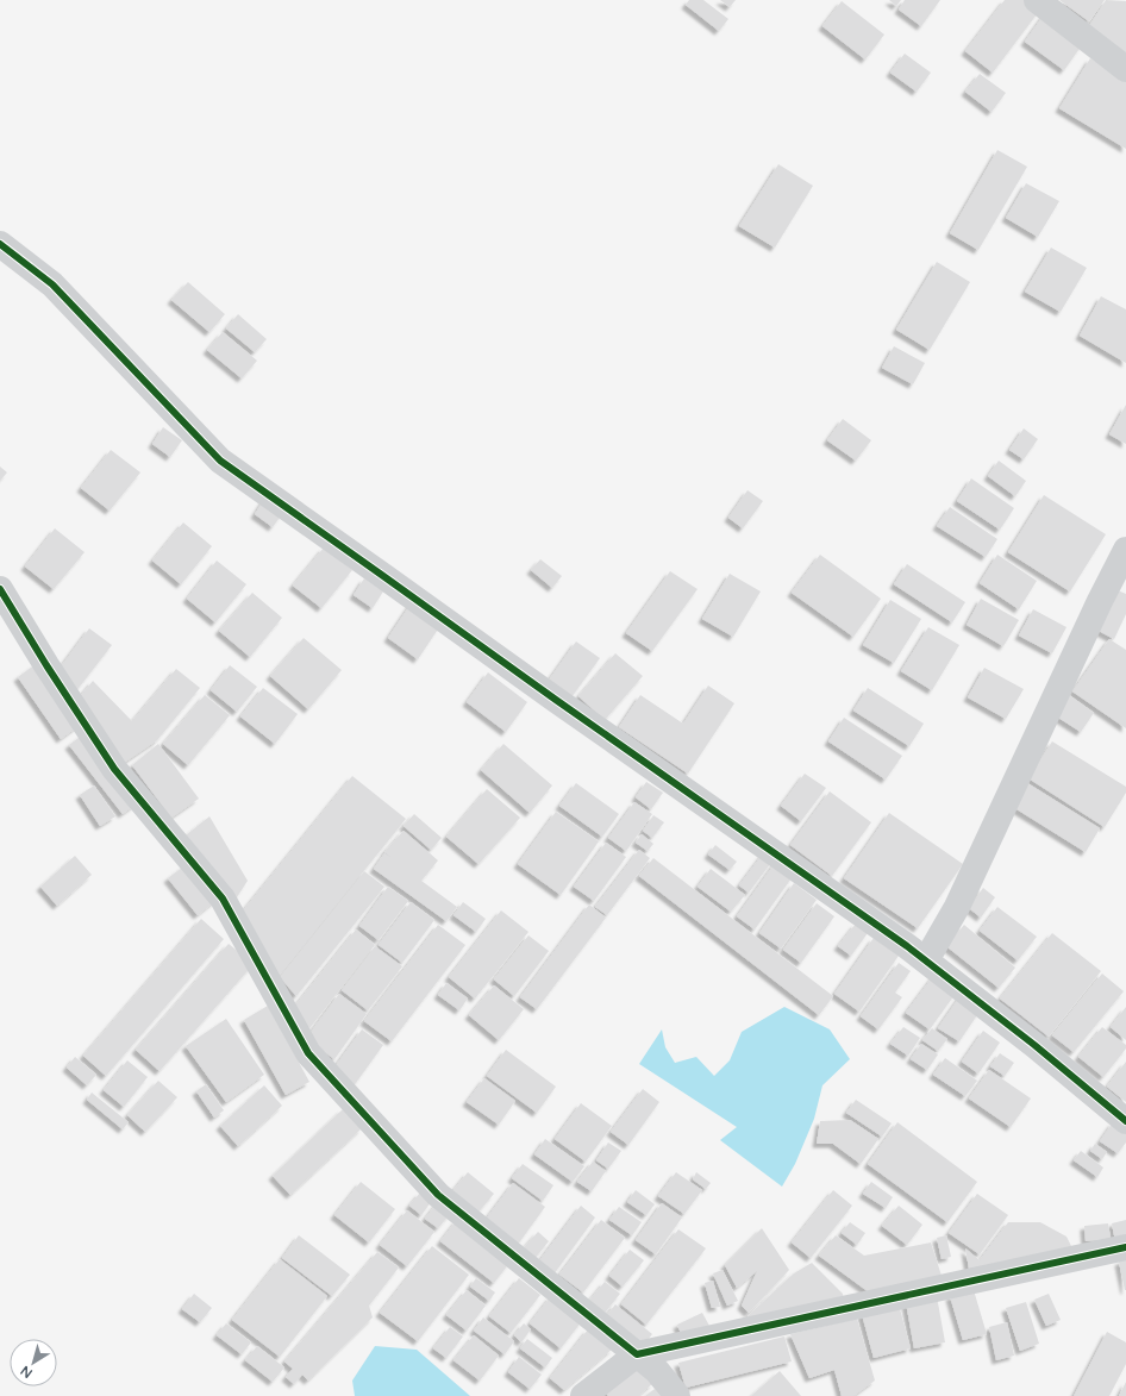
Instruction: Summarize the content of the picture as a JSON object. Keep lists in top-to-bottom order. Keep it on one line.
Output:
{"north":"bottom left"}
